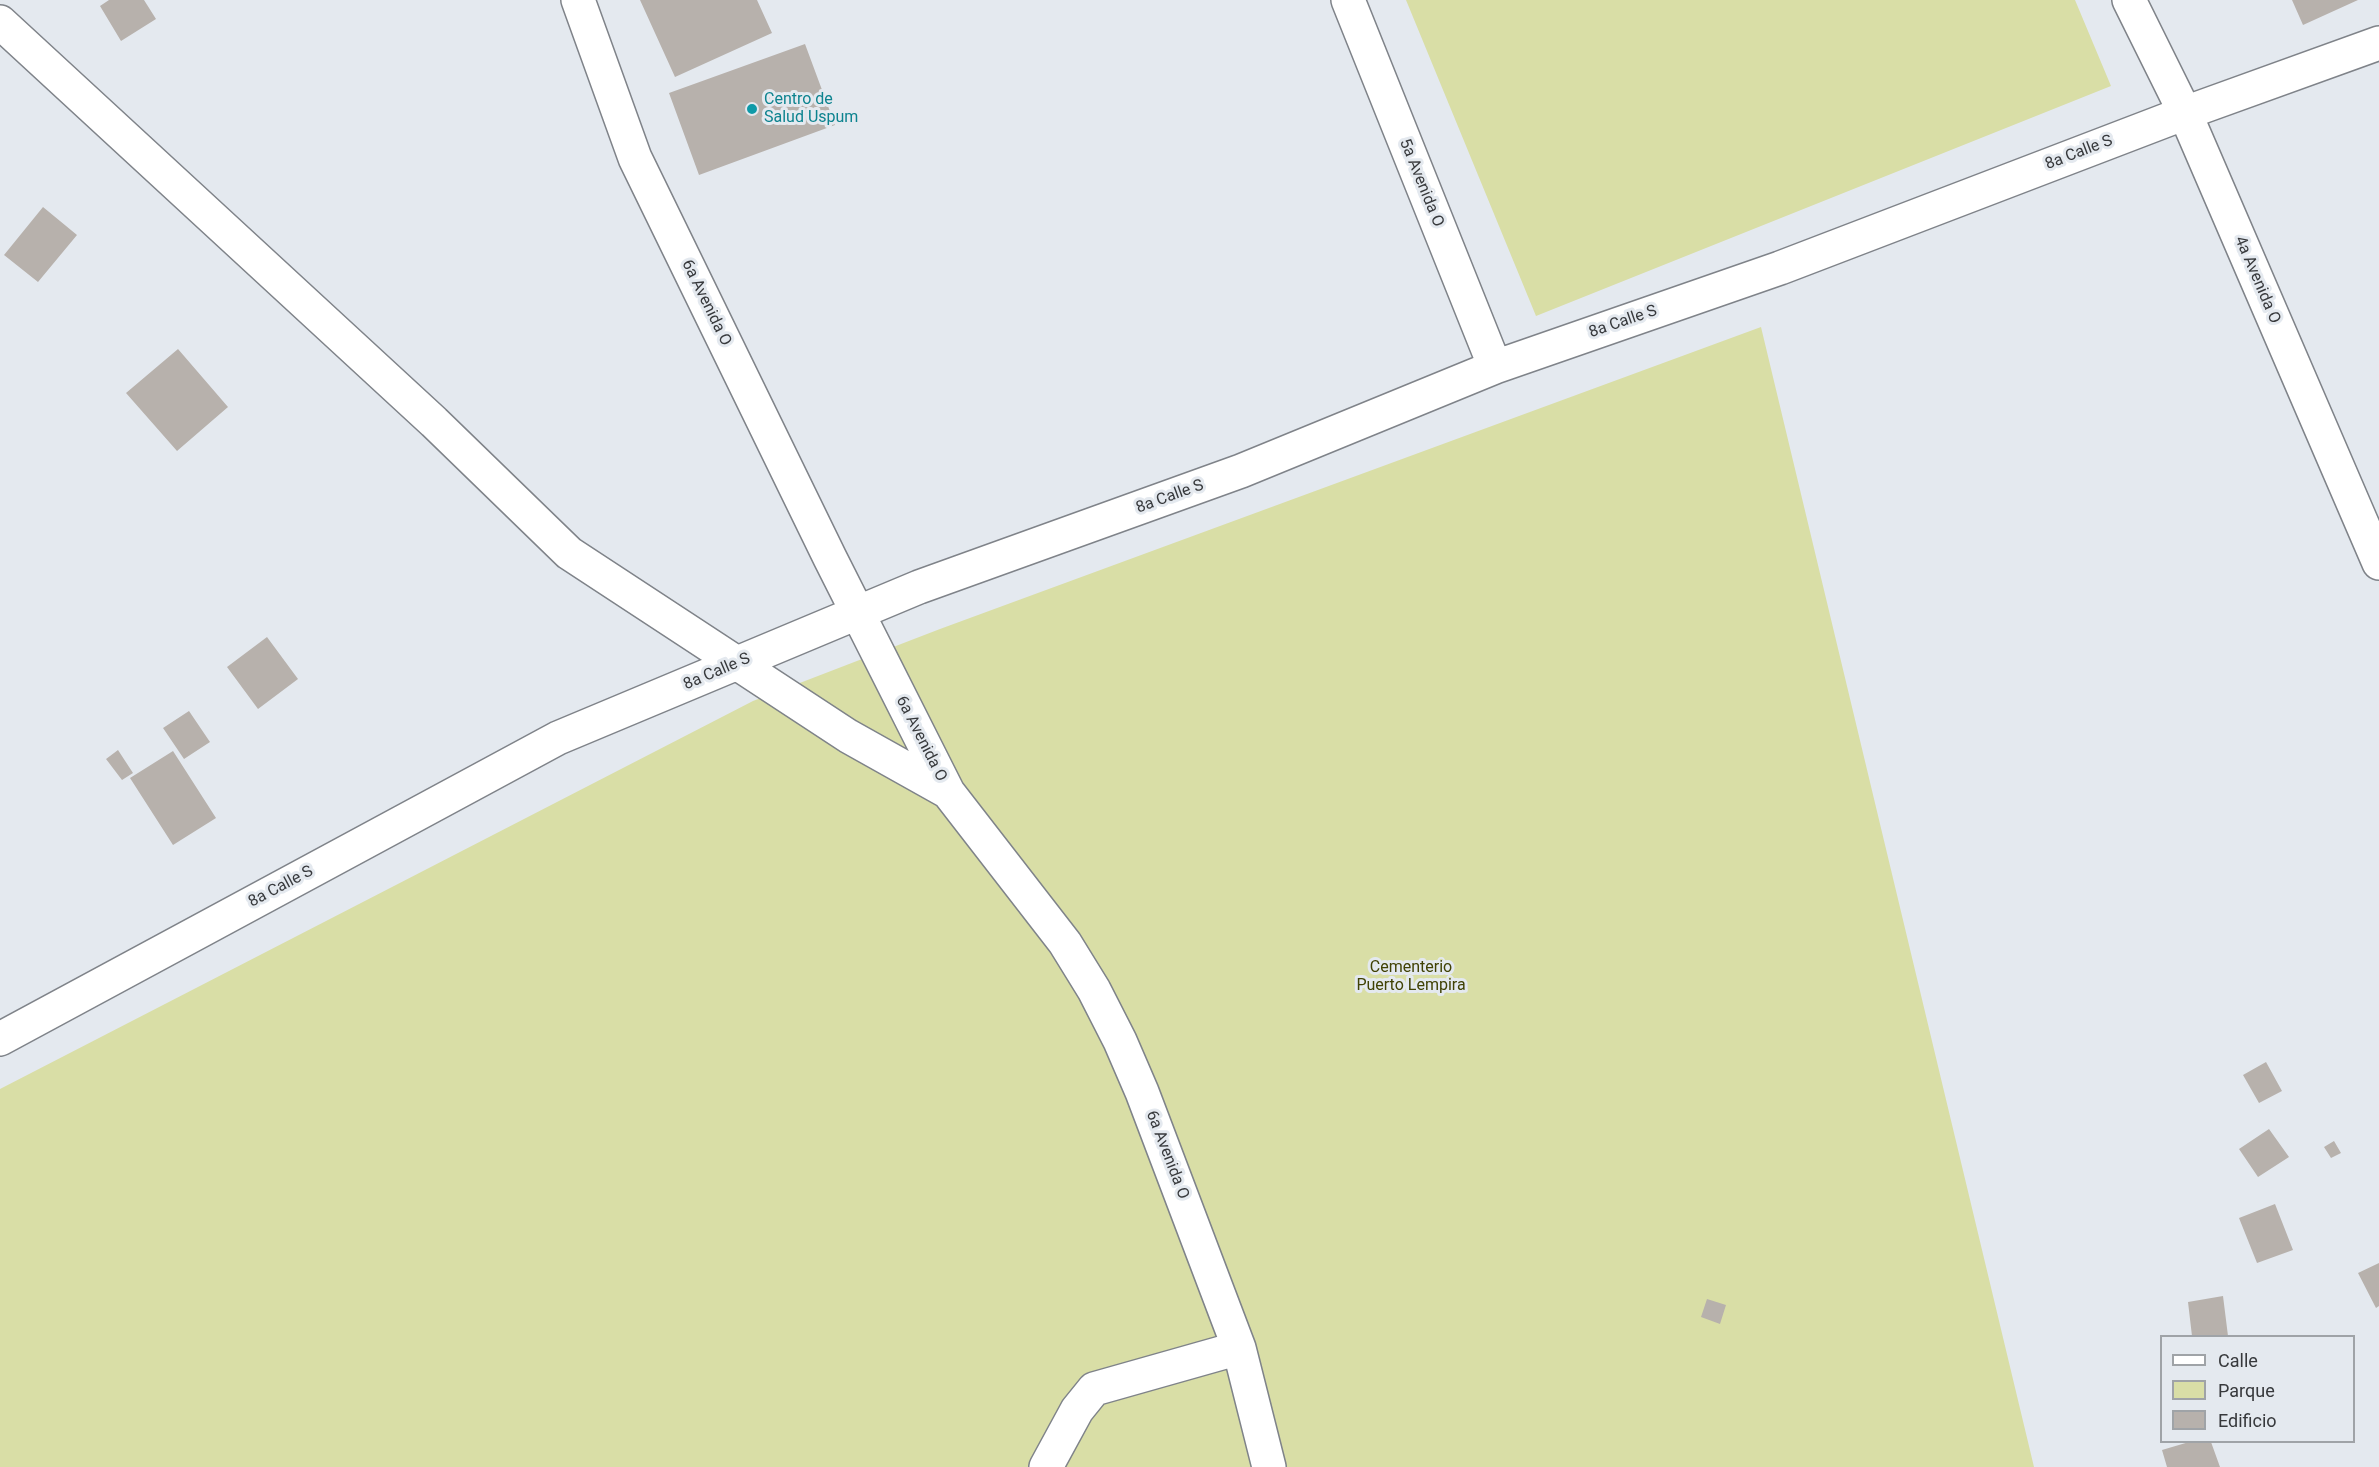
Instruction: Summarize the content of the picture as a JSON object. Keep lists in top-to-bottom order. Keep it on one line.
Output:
{"streets":{"street":["8a Calle S","5a Avenida O","4a Avenida O","6a Avenida O"]},"crossings":[["8a Calle S","5a Avenida O"],["8a Calle S","4a Avenida O"],["8a Calle S","6a Avenida O"]],"parks":["Cementerio Puerto Lempira"],"places":["Centro de Salud Uspum"],"legend":["Calle","Parque","Edificio"]}
